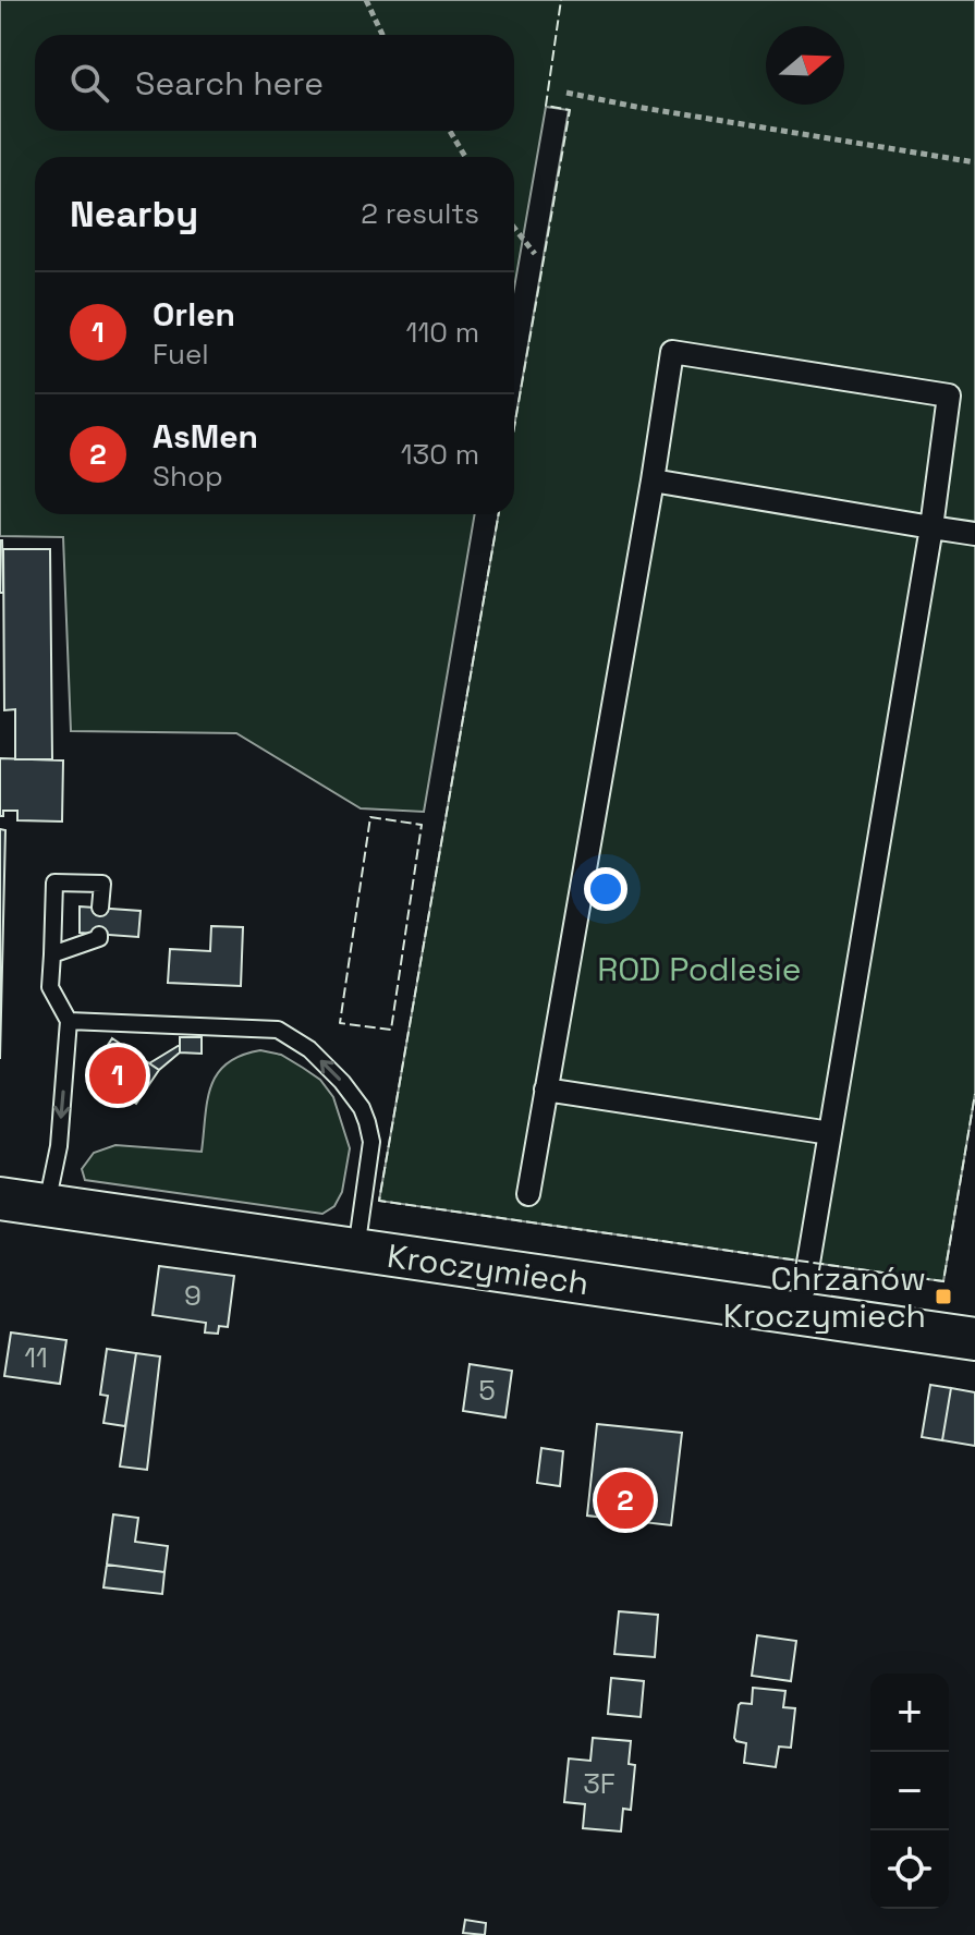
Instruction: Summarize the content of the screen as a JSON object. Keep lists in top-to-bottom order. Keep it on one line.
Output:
{"streets":{"main road":["Kroczymiech"]},"parks":["ROD Podlesie"],"places":{"transit":["Chrzanów Kroczymiech"]},"house_numbers":["9","11","5","3F"],"north":"right","page":{"search":"Search here","heading":["Nearby","2 results"],"list":[{"mark":"1","name":"Orlen","note":"Fuel","value":"110 m"},{"mark":"2","name":"AsMen","note":"Shop","value":"130 m"}],"pins":["1","2"],"map_buttons":["+","−"]}}
